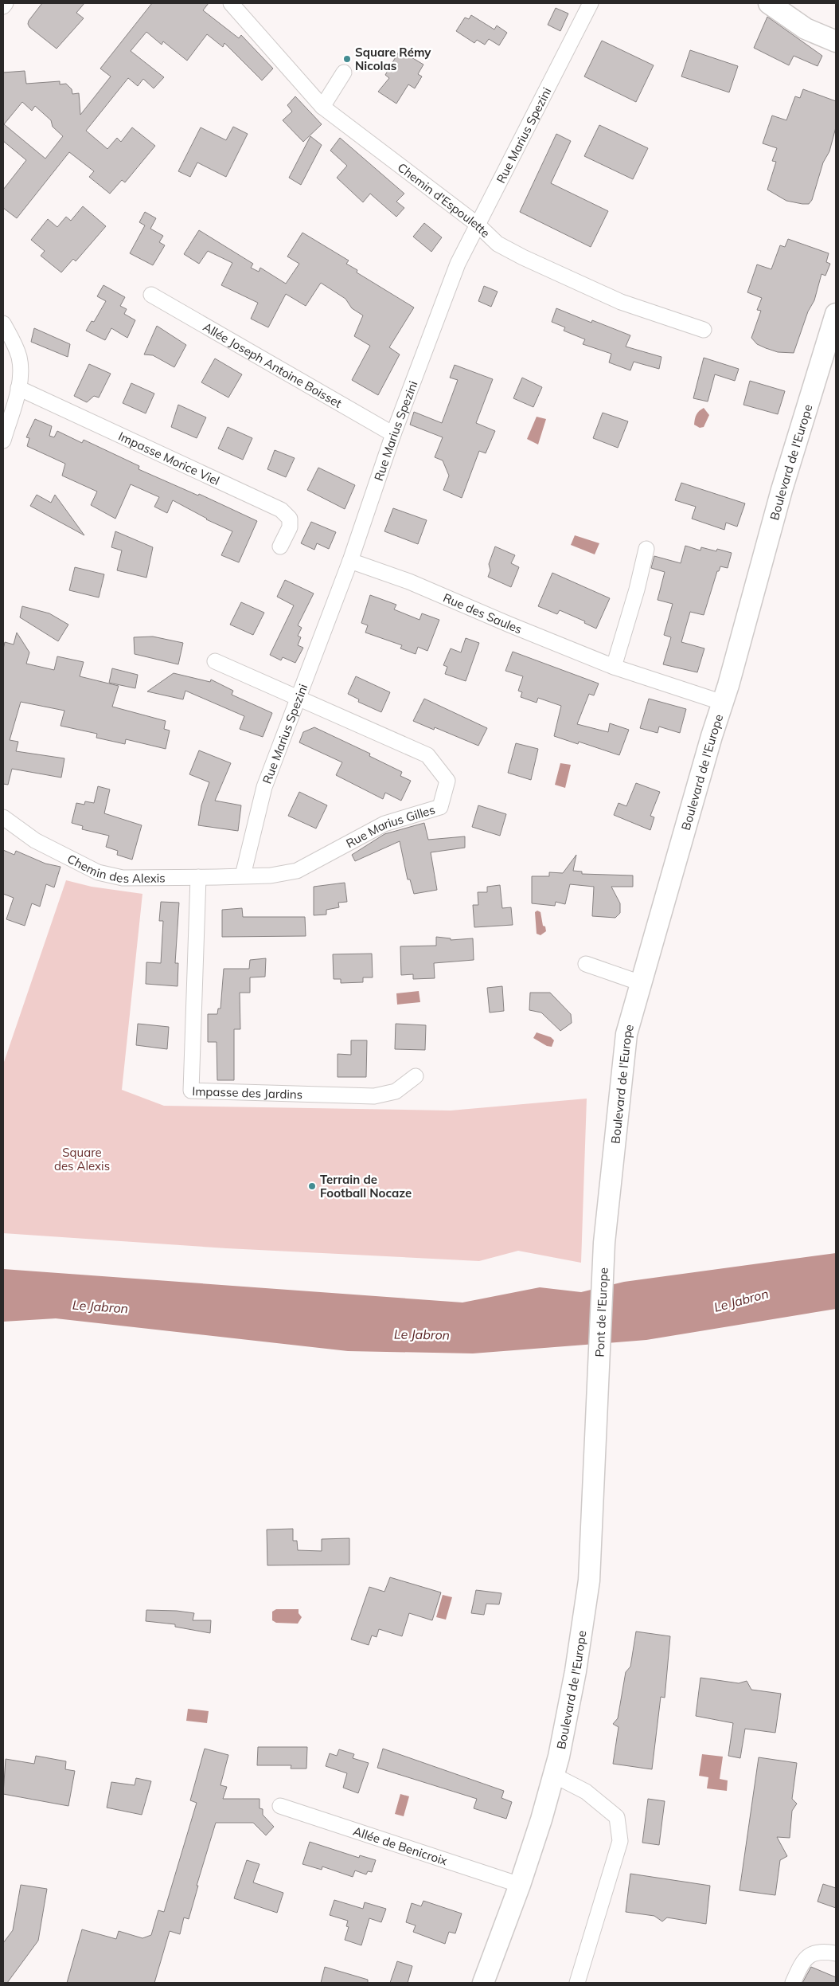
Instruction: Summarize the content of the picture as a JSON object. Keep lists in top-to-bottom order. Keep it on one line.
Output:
{"streets":{"main road":["Boulevard de l'Europe","Pont de l'Europe"],"street":["Rue Marius Spezini","Chemin d'Espoulette","Allée Joseph Antoine Boisset","Impasse Morice Viel","Rue des Saules","Rue Marius Gilles","Chemin des Alexis","Impasse des Jardins","Allée de Benicroix"]},"crossings":[["Rue Marius Spezini","Chemin d'Espoulette"],["Rue Marius Spezini","Allée Joseph Antoine Boisset"],["Rue Marius Spezini","Rue des Saules"],["Rue Marius Spezini","Rue Marius Gilles"],["Rue Marius Spezini","Chemin des Alexis"],["Boulevard de l'Europe","Pont de l'Europe"],["Boulevard de l'Europe","Allée de Benicroix"],["Rue Marius Gilles","Chemin des Alexis"],["Chemin des Alexis","Impasse des Jardins"]],"water":["Le Jabron"],"parks":["Square des Alexis"],"places":["Square Rémy Nicolas","Terrain de Football Nocaze"]}
